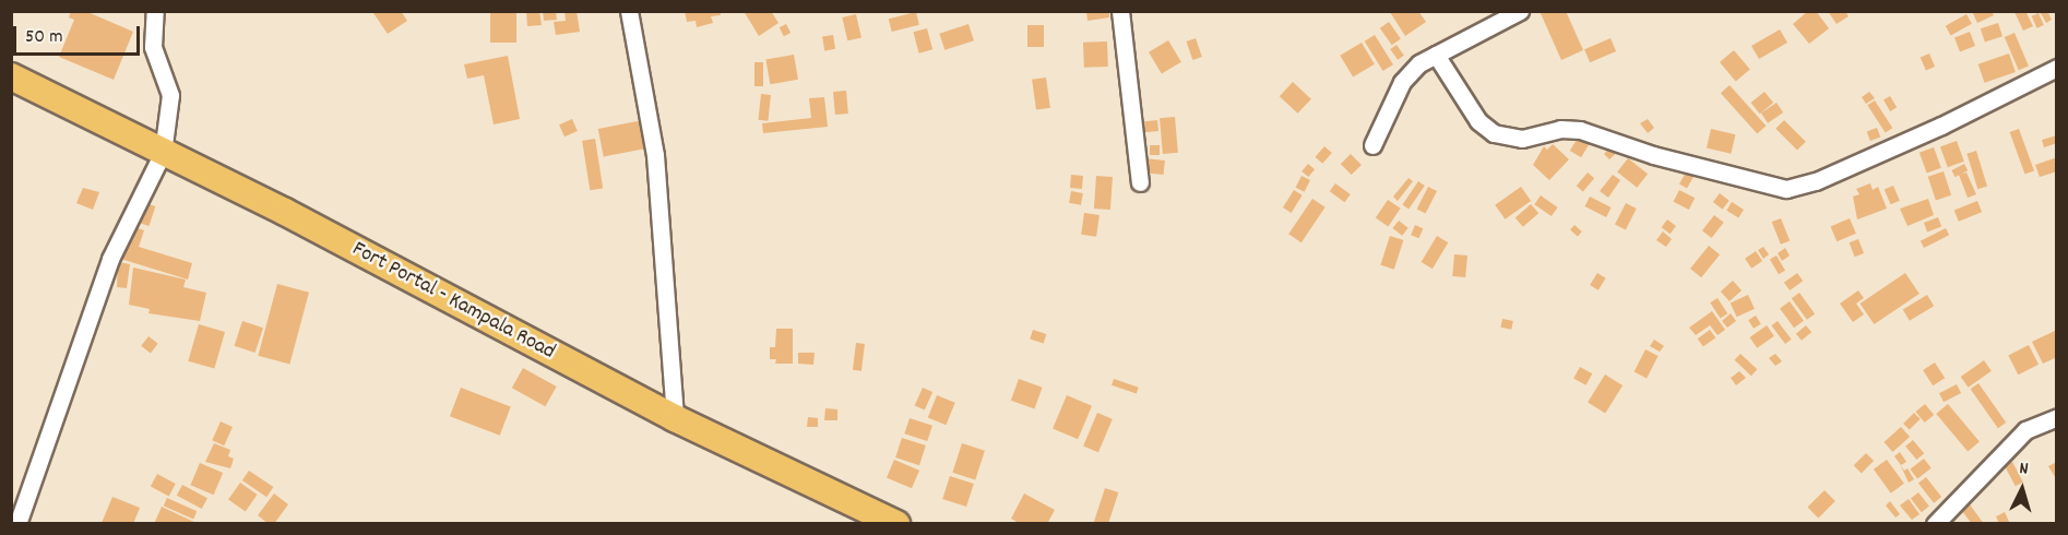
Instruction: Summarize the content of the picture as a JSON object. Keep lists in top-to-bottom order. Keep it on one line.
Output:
{"streets":{"main road":["Fort Portal - Kampala Road"]},"scale_bar":"50 m","north":"top"}
